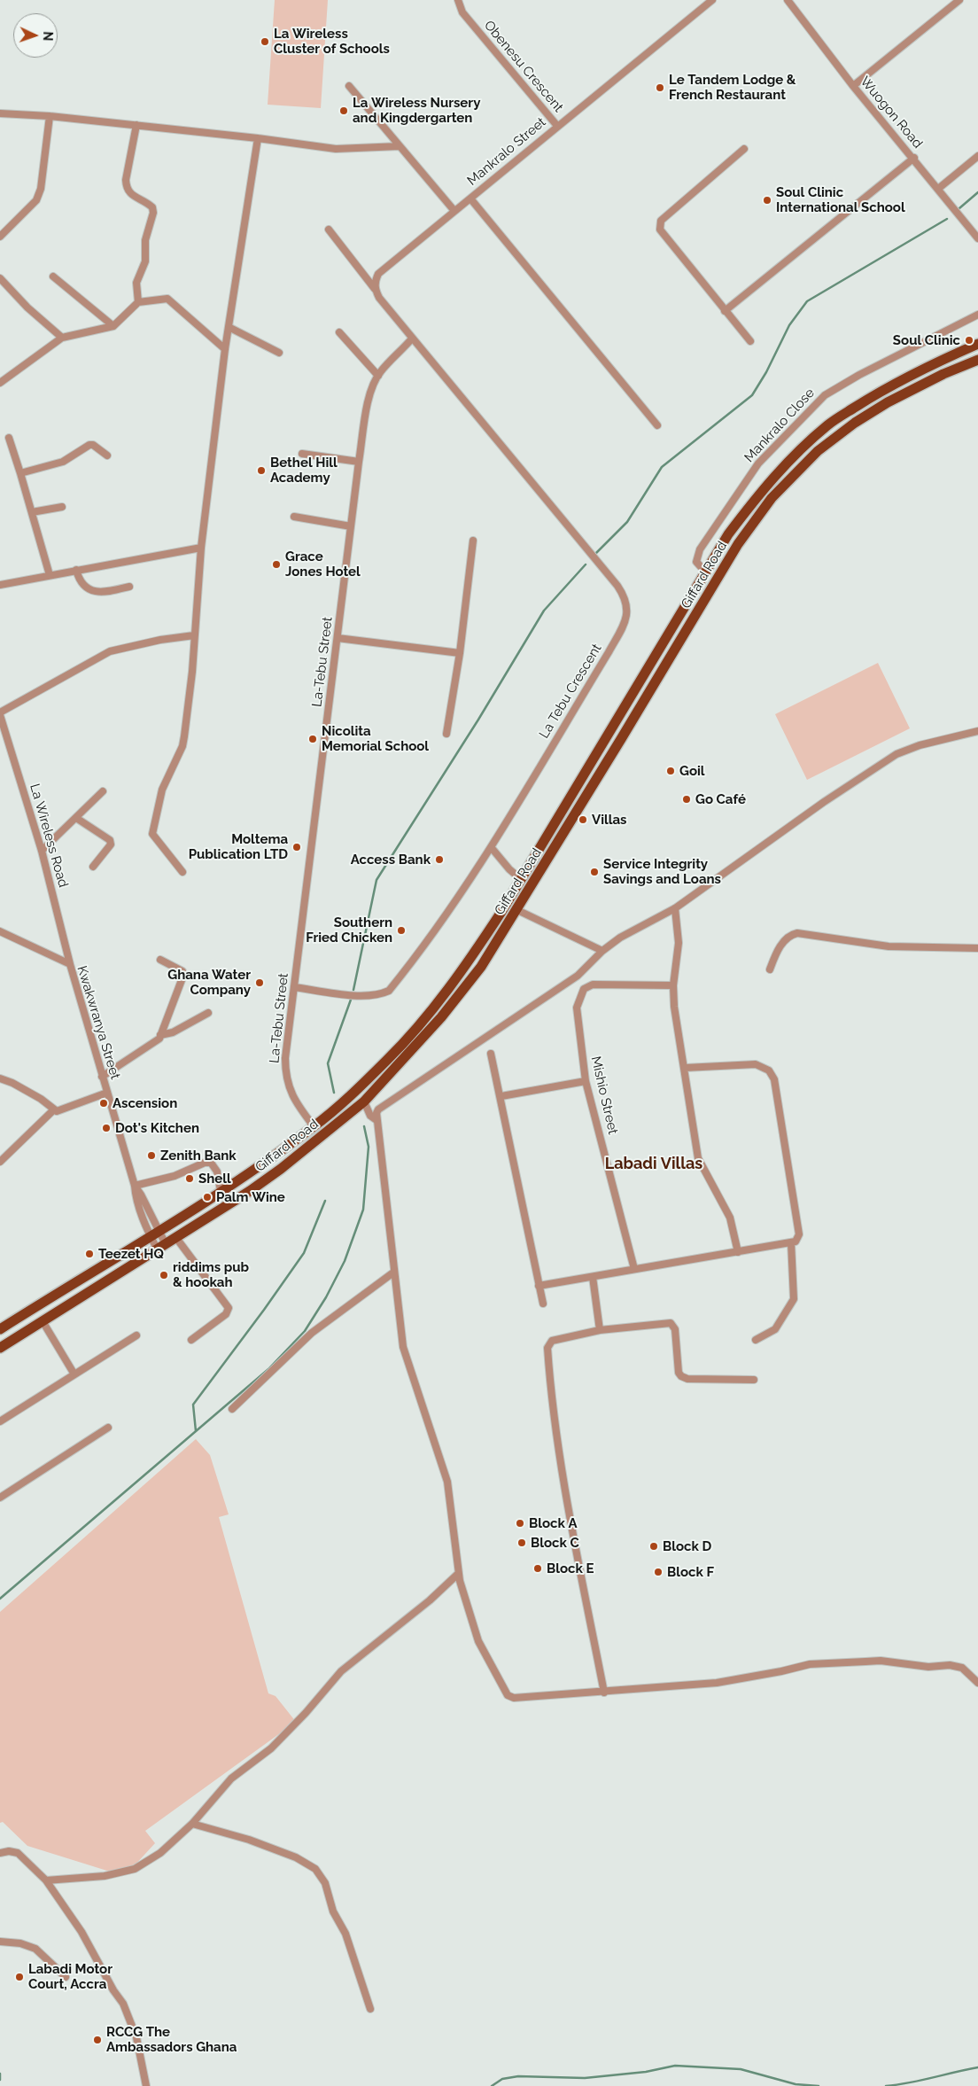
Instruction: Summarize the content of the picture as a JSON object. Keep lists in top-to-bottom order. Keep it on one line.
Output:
{"streets":{"main road":["Giffard Road"],"street":["Obenesu Crescent","Wuogon Road","Mankralo Street","Mankralo Close","La-Tebu Street","La Tebu Crescent","La Wireless Road","Kwakwranya Street","Mishio Street"]},"crossings":[["Obenesu Crescent","Mankralo Street"],["Mankralo Close","Giffard Road"],["Giffard Road","La-Tebu Street"],["Giffard Road","Kwakwranya Street"],["La-Tebu Street","La Tebu Crescent"],["La Wireless Road","Kwakwranya Street"]],"districts":["Labadi Villas"],"places":["La Wireless Cluster of Schools","Le Tandem Lodge & French Restaurant","La Wireless Nursery and Kingdergarten","Soul Clinic International School","Soul Clinic","Bethel Hill Academy","Grace Jones Hotel","Nicolita Memorial School","Goil","Go Café","Villas","Moltema Publication LTD","Access Bank","Service Integrity Savings and Loans","Southern Fried Chicken","Ghana Water Company","Ascension","Dot's Kitchen","Zenith Bank","Shell","Palm Wine","Teezet HQ","riddims pub & hookah","Block A","Block C","Block D","Block E","Block F","Labadi Motor Court, Accra","RCCG The Ambassadors Ghana"],"north":"right"}
